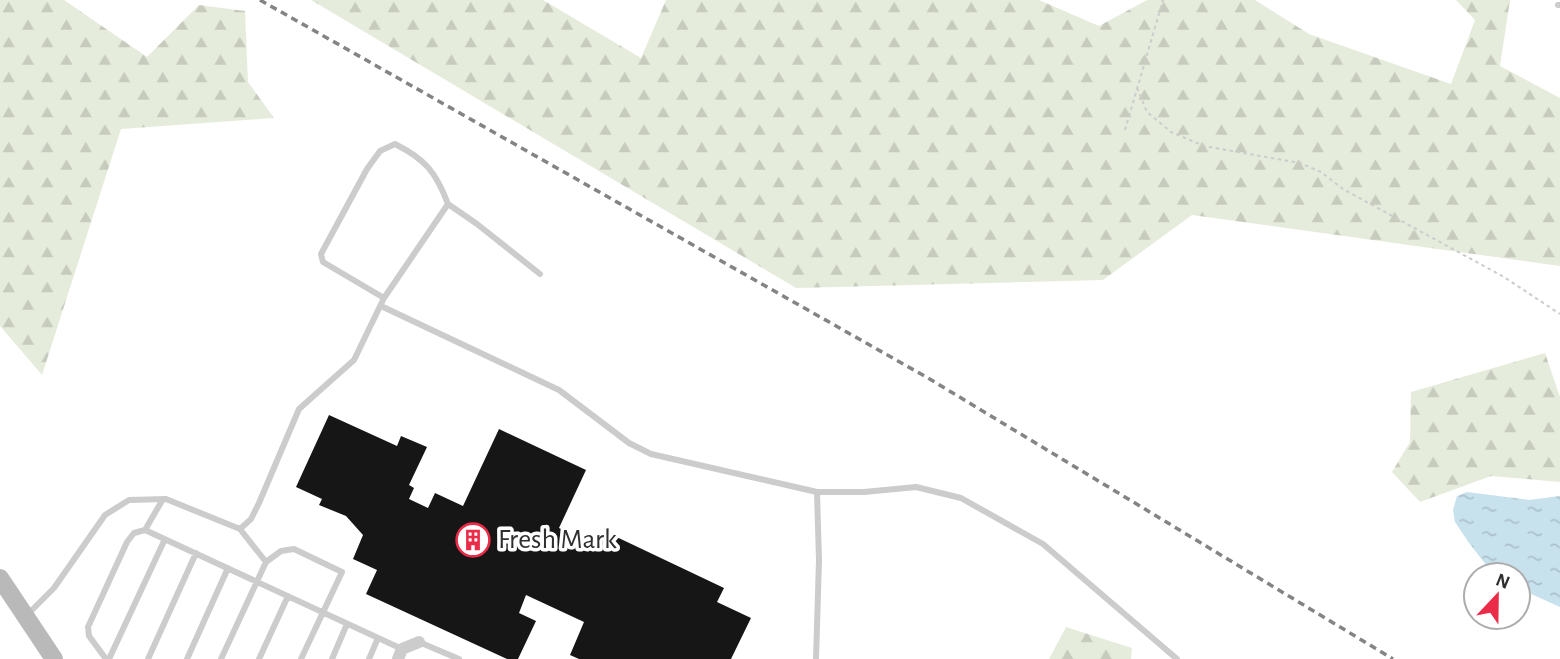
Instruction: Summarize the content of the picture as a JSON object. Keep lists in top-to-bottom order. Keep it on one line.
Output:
{"places":{"building":["Fresh Mark"]},"north":"top"}
